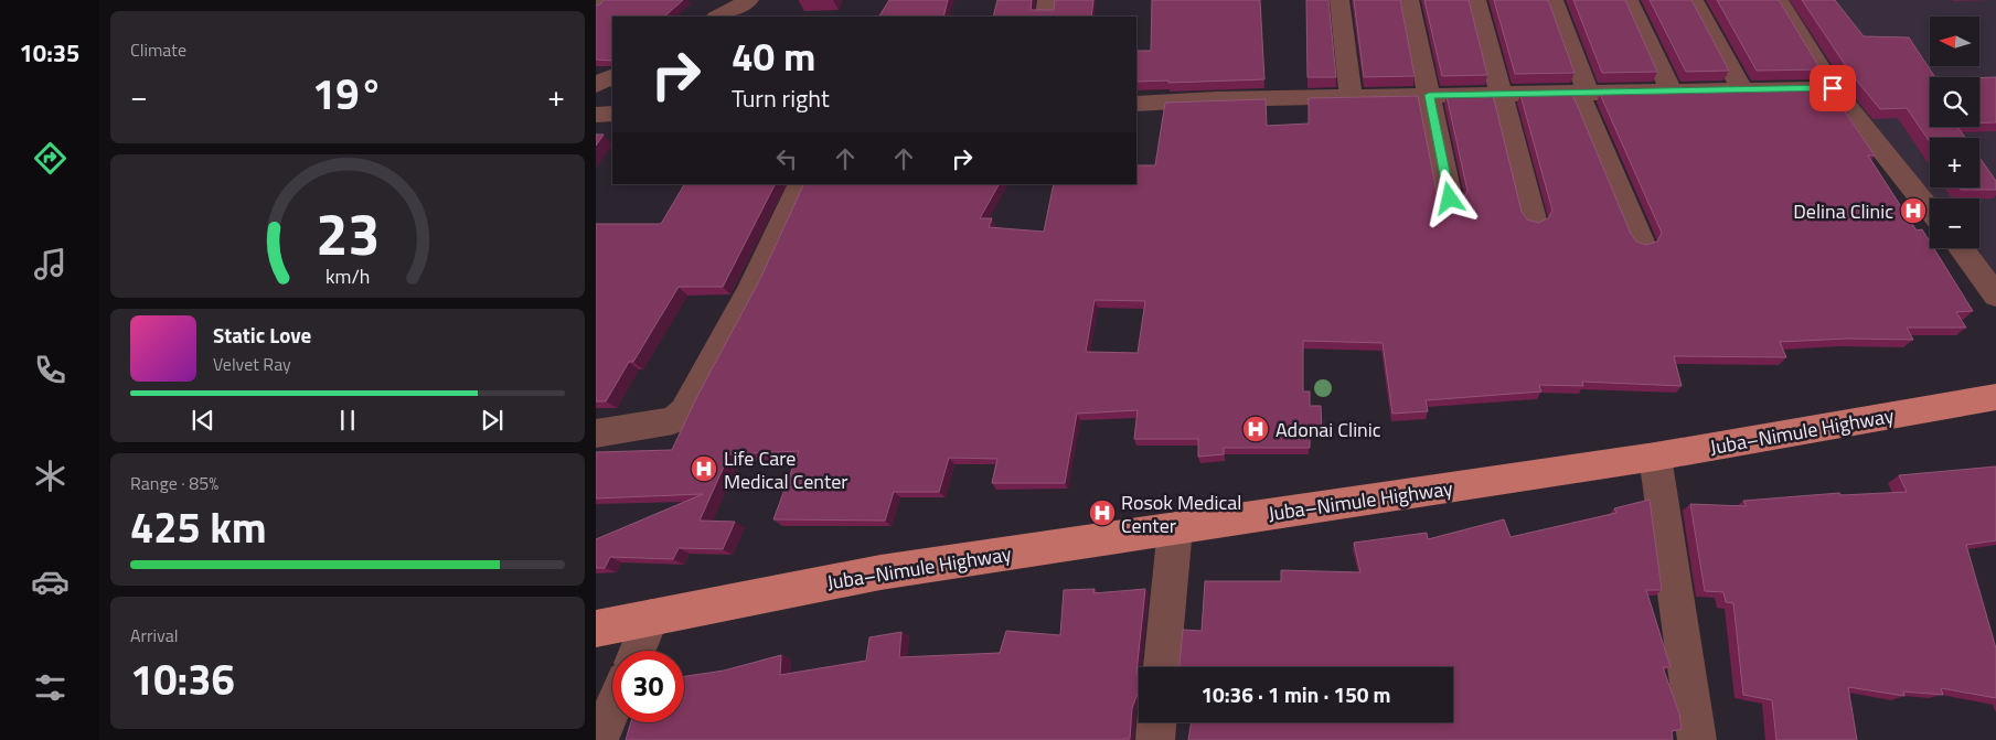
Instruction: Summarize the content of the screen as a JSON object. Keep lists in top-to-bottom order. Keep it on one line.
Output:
{"streets":{"main road":["Juba–Nimule Highway"]},"places":{"hospital":["Delina Clinic","Adonai Clinic","Life Care Medical Center","Rosok Medical Center"]},"north":"left","page":{"tabs":"10:35","tile":["Climate",["Range · 85%","425 km"],["Arrival","10:36"]],"map_buttons":["+","−"],"turn":["40 m","Turn right"],"heat":["−","19°","+"],"song":["Static Love","Velvet Ray"],"limit":"30","trip":"10:36 · 1 min · 150 m","gauge":["23","km/h"]}}
